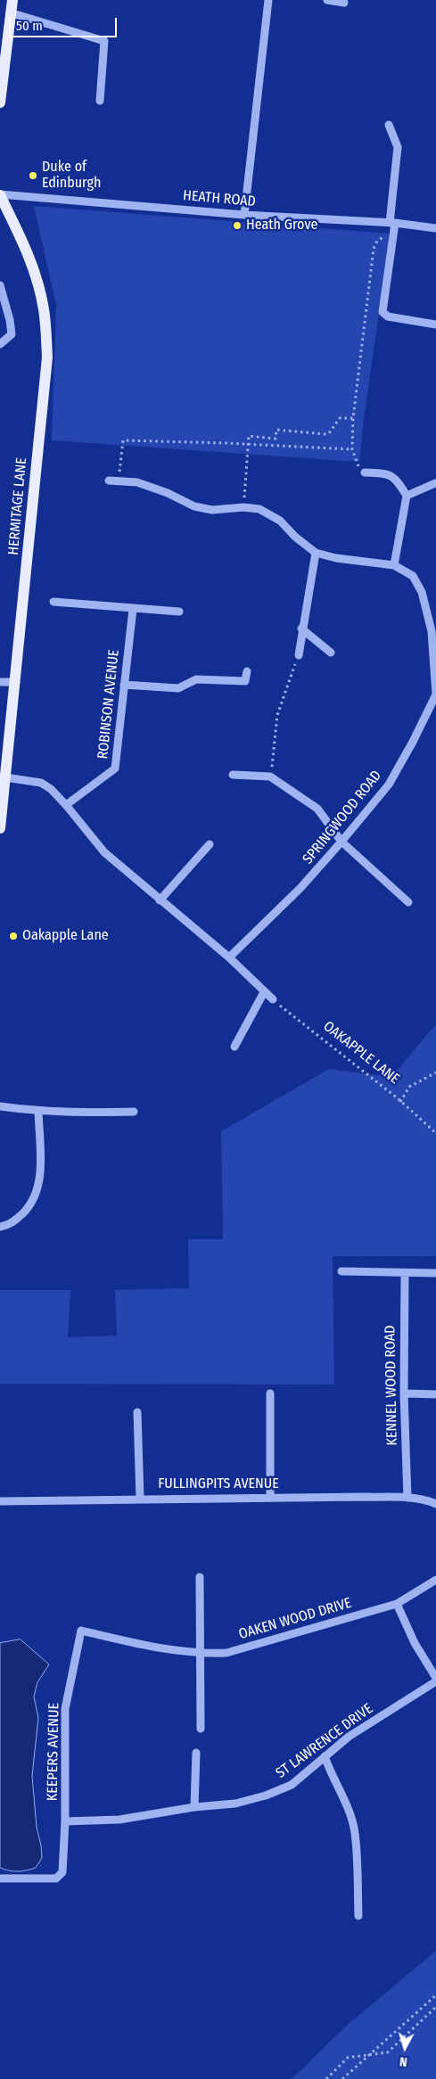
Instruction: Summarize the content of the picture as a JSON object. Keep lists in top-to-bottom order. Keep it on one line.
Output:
{"streets":{"main road":["HERMITAGE LANE"],"street":["HEATH ROAD","ROBINSON AVENUE","SPRINGWOOD ROAD","KENNEL WOOD ROAD","FULLINGPITS AVENUE","OAKEN WOOD DRIVE","ST LAWRENCE DRIVE","KEEPERS AVENUE"],"path":["OAKAPPLE LANE"]},"crossings":[["HEATH ROAD","HERMITAGE LANE"],["KENNEL WOOD ROAD","FULLINGPITS AVENUE"],["OAKEN WOOD DRIVE","KEEPERS AVENUE"],["ST LAWRENCE DRIVE","KEEPERS AVENUE"]],"places":["Duke of Edinburgh","Heath Grove","Oakapple Lane"],"scale_bar":"50 m","north":"bottom"}
